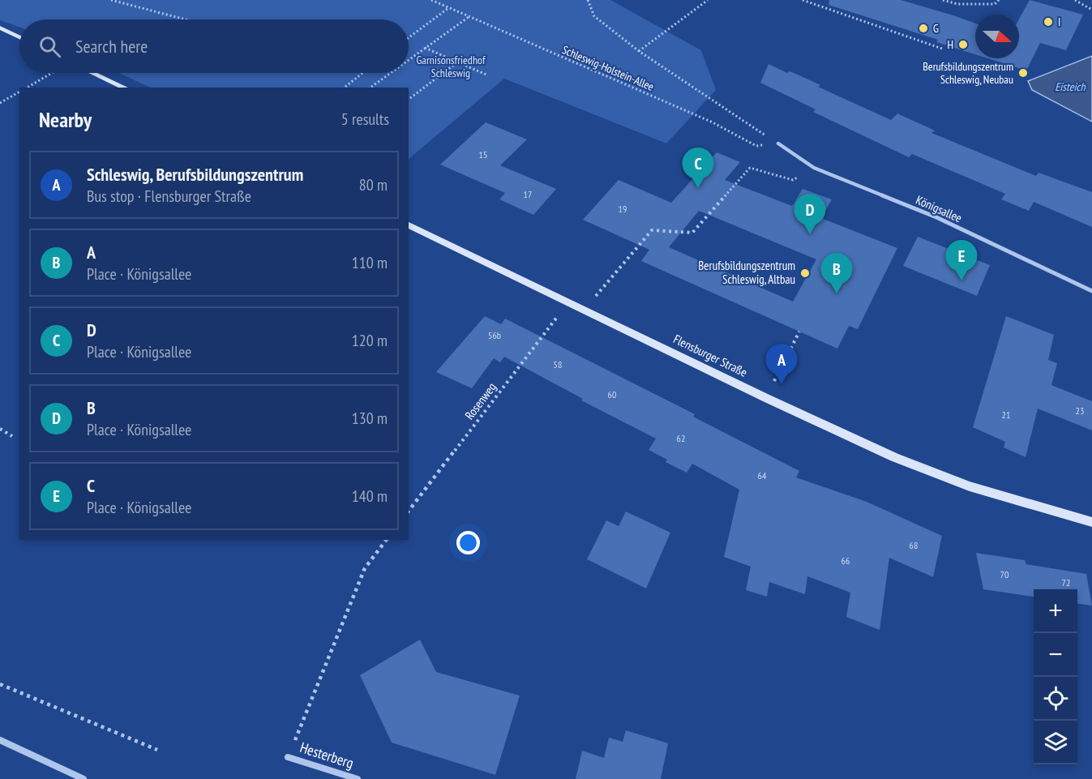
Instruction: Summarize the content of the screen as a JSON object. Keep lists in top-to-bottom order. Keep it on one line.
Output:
{"streets":{"street":["Königsallee","Flensburger Straße","Hesterberg"],"path":["Schleswig-Holstein-Allee","Rosenweg"]},"crossings":[["Schleswig-Holstein-Allee","Königsallee"],["Flensburger Straße","Rosenweg"]],"water":["Eisteich"],"parks":["Garnisonsfriedhof Schleswig"],"places":["I","G","H","Berufsbildungszentrum Schleswig, Neubau","Berufsbildungszentrum Schleswig, Altbau"],"house_numbers":["15","17","19","56b","58","60","23","21","62","64","68","66","70","72"],"north":"right","page":{"search":"Search here","heading":["Nearby","5 results"],"pins":["C","D","E","B","A"],"list":[{"mark":"A","name":"Schleswig, Berufsbildungszentrum","note":"Bus stop · Flensburger Straße","value":"80 m"},{"mark":"B","name":"A","note":"Place · Königsallee","value":"110 m"},{"mark":"C","name":"D","note":"Place · Königsallee","value":"120 m"},{"mark":"D","name":"B","note":"Place · Königsallee","value":"130 m"},{"mark":"E","name":"C","note":"Place · Königsallee","value":"140 m"}],"map_buttons":["+","−"]}}
